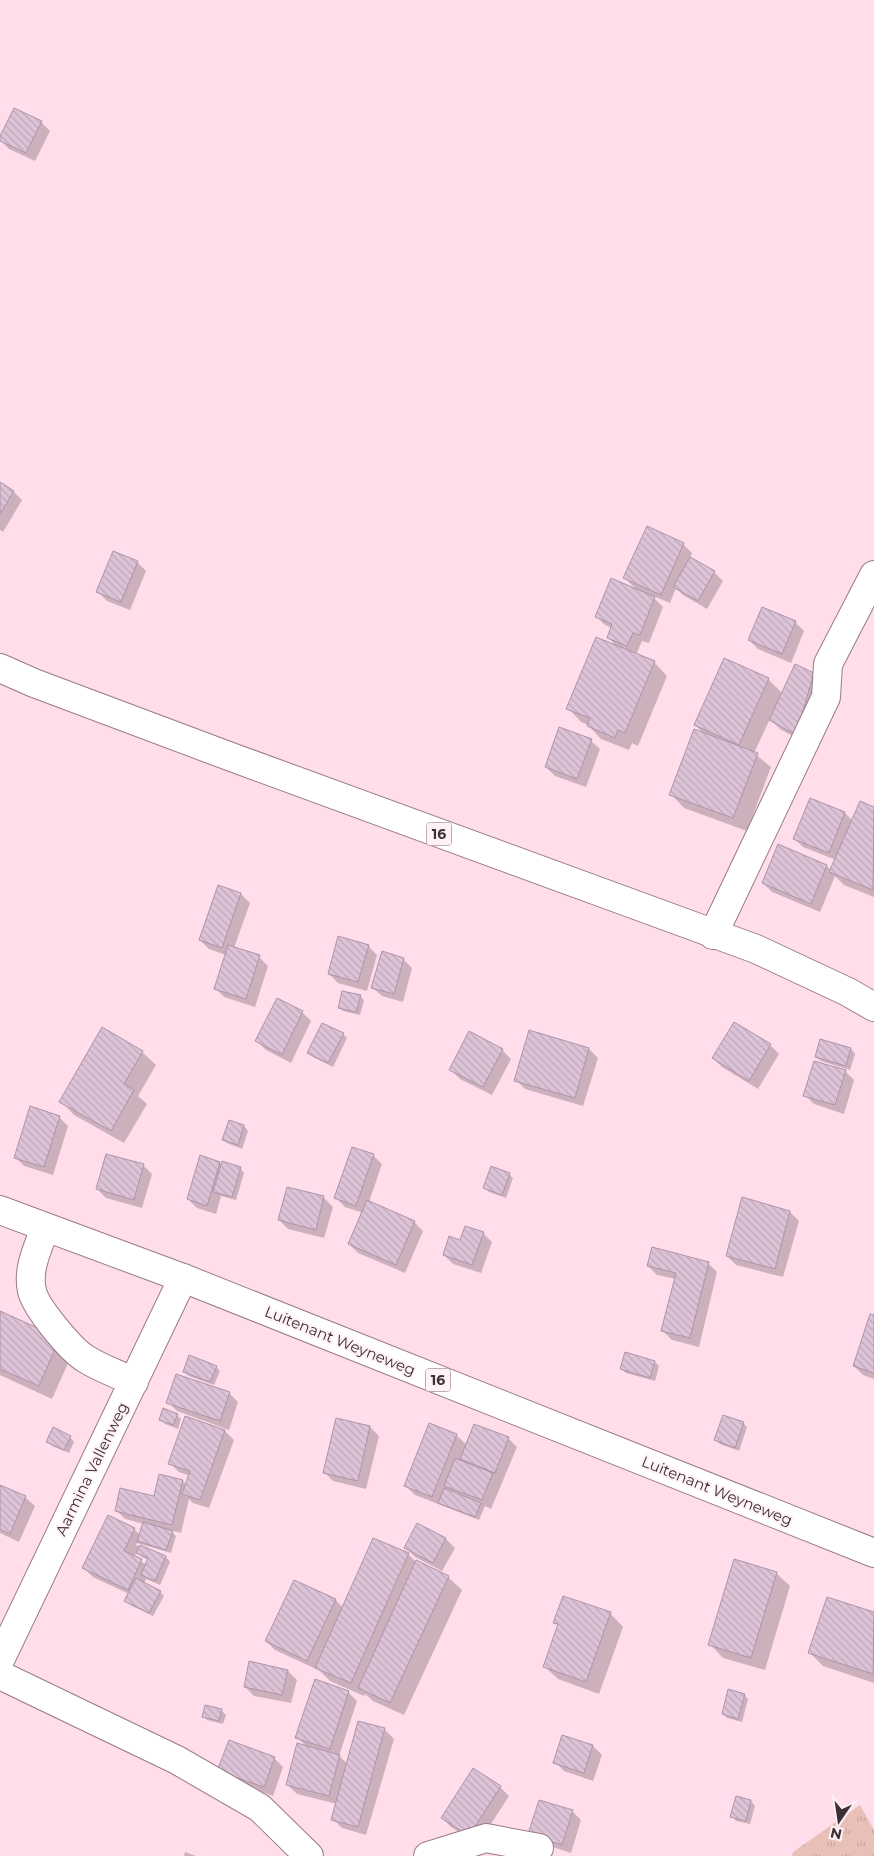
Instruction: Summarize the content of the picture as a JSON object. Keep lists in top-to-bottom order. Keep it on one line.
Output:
{"streets":{"main road":["16","Luitenant Weyneweg","Aarmina Vallenweg"]},"crossings":[["Luitenant Weyneweg","Aarmina Vallenweg"]],"north":"bottom"}
